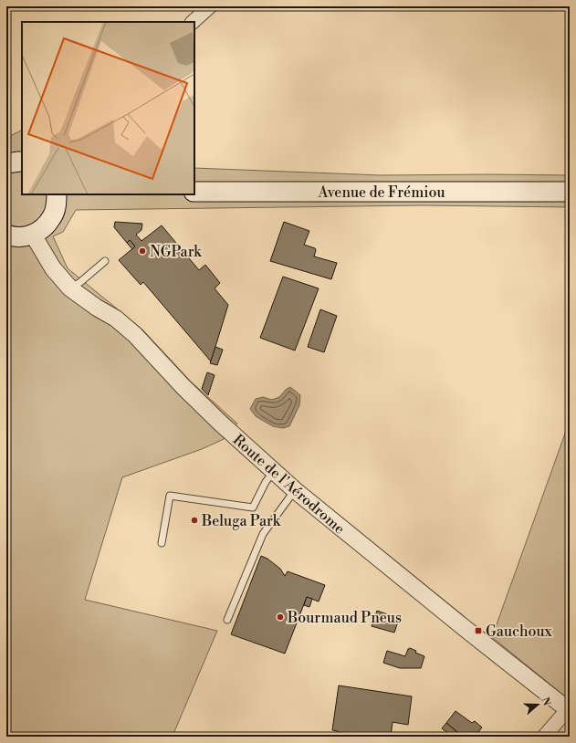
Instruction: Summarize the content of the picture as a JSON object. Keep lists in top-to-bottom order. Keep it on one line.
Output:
{"streets":{"main road":["Avenue de Frémiou"],"street":["Route de l'Aérodrome"]},"places":{"other":["NGPark","Beluga Park","Bourmaud Pneus"],"transit":["Gauchoux"]},"north":"right"}
